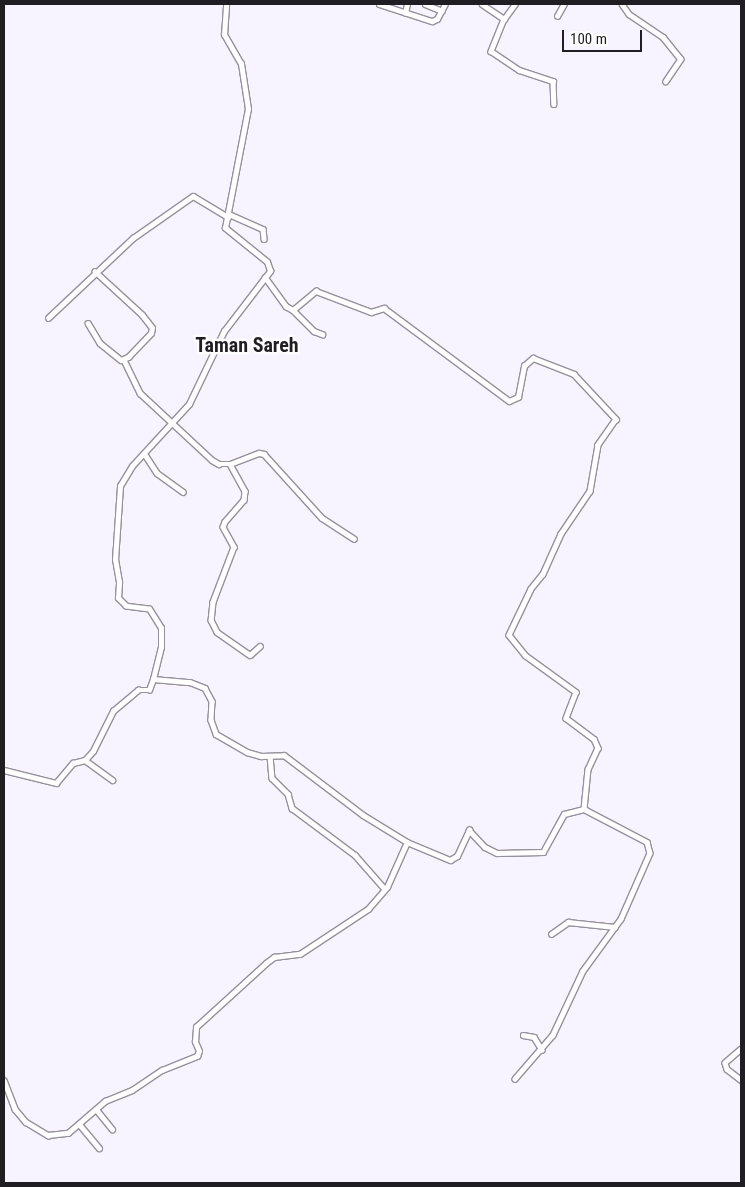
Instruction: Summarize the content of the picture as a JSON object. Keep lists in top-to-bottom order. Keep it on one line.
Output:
{"districts":["Taman Sareh"],"scale_bar":"100 m"}
